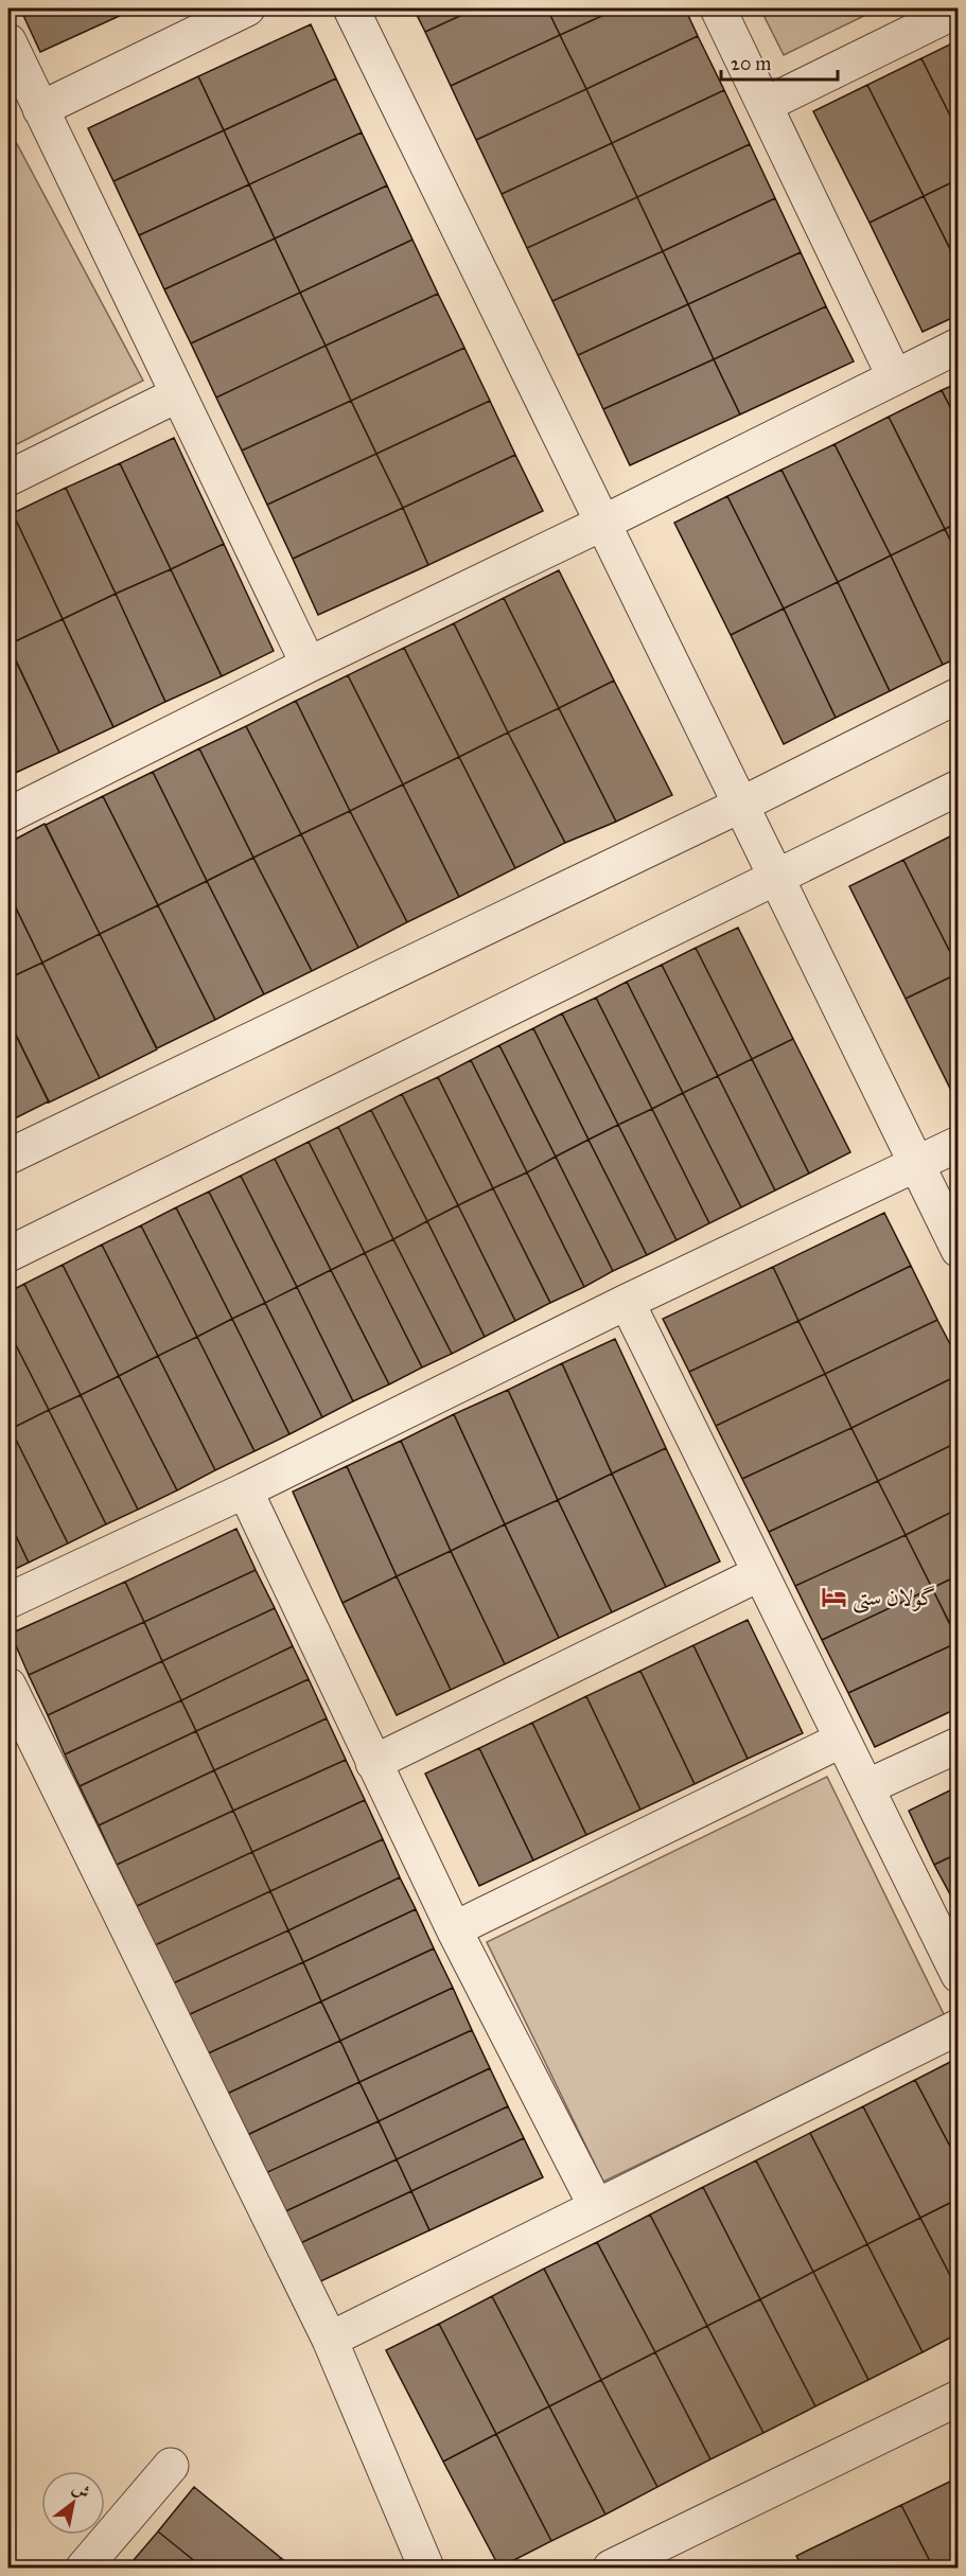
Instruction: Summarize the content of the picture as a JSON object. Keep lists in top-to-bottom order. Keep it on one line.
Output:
{"places":{"hotel":["گولان ستی"]},"scale_bar":"20 m","north":"top right"}
